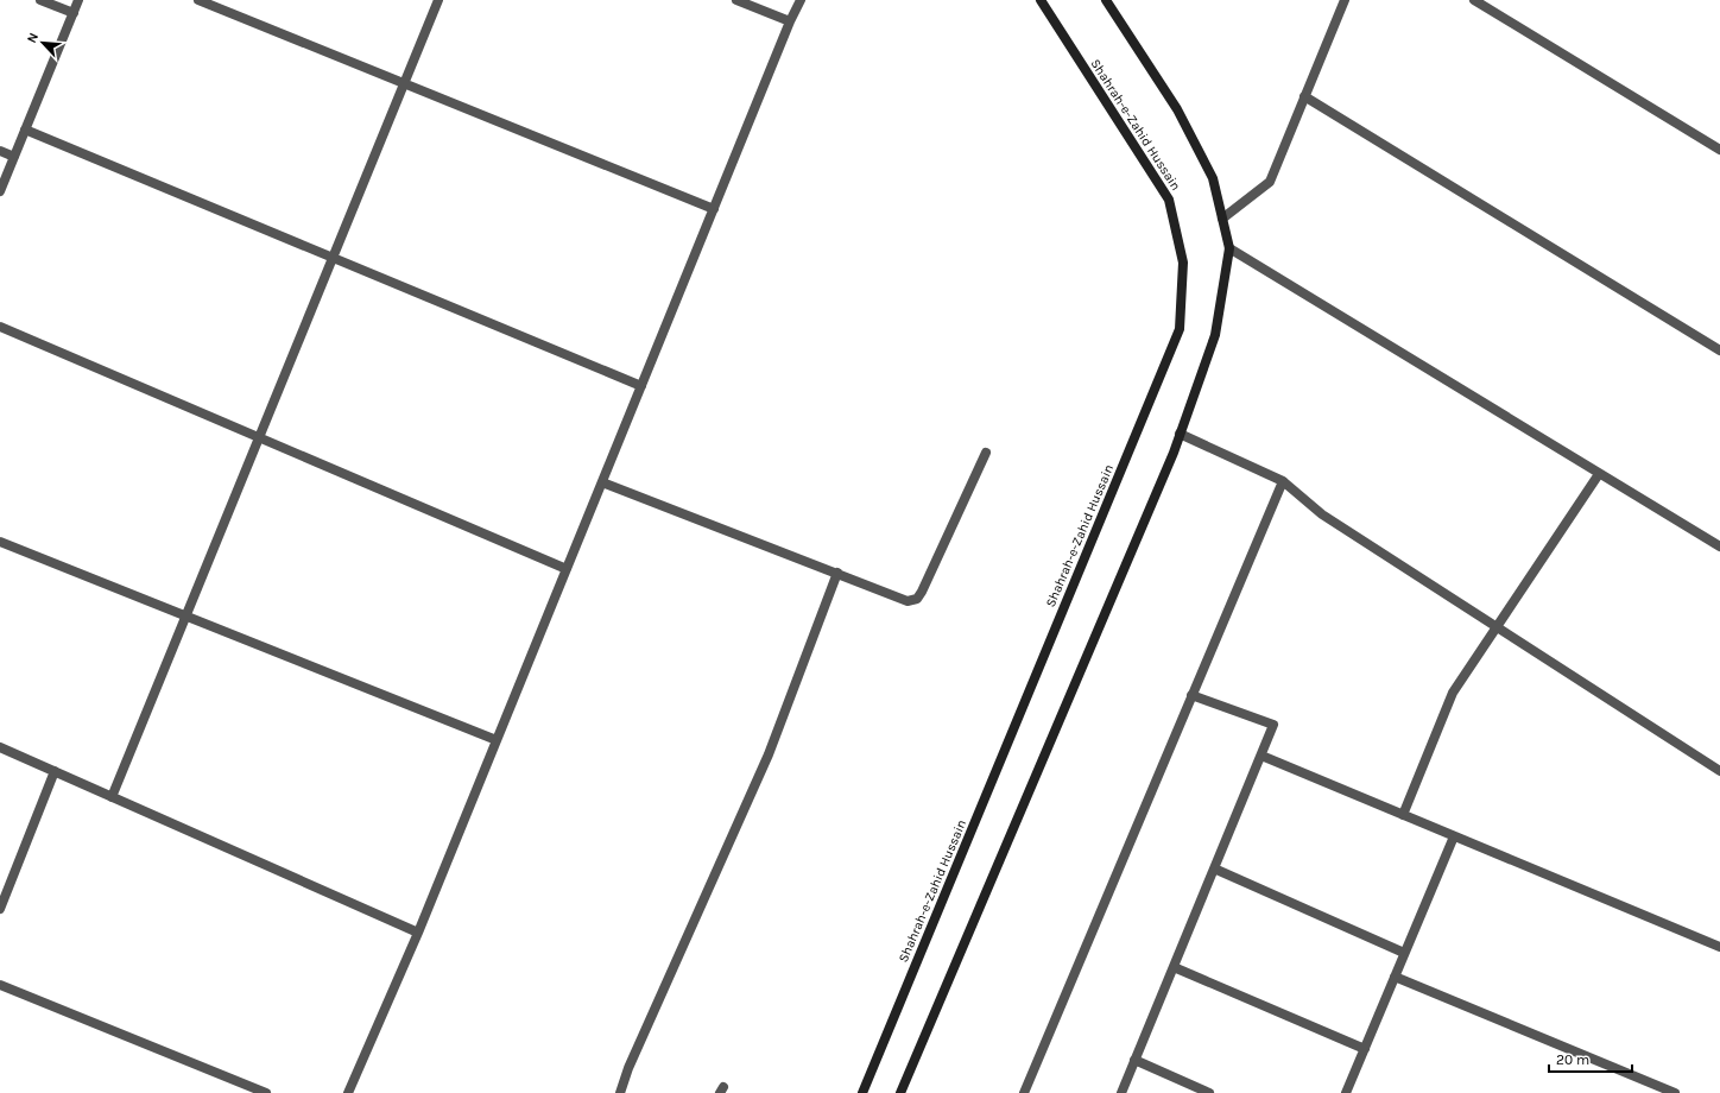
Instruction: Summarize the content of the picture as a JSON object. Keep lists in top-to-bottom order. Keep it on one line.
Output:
{"streets":{"main road":["Shahrah-e-Zahid Hussain"]},"scale_bar":"20 m","north":"top left"}
